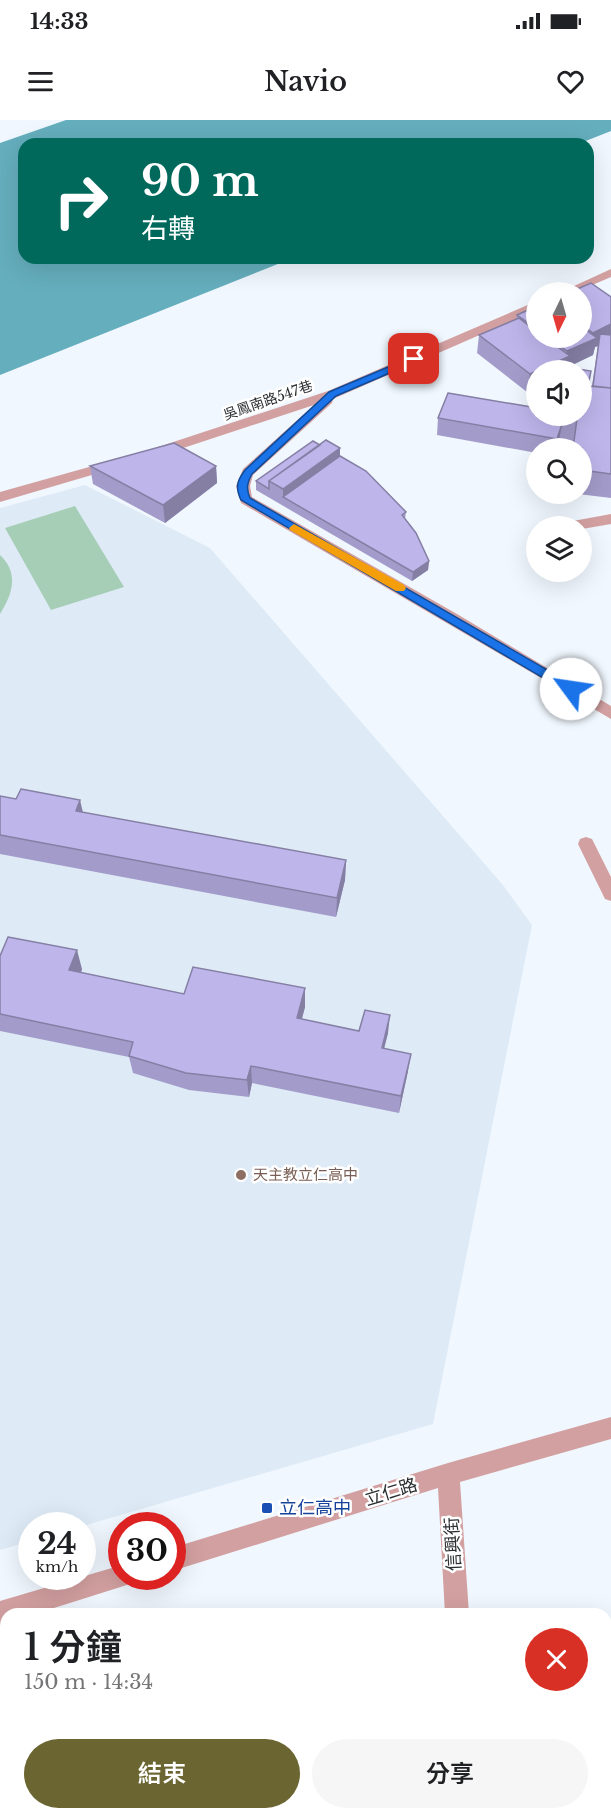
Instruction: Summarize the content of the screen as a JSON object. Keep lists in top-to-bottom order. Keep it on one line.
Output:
{"streets":{"street":["吳鳳南路547巷","立仁路","信興街"]},"crossings":[["立仁路","信興街"]],"places":{"other":["天主教立仁高中"],"transit":["立仁高中"]},"north":"bottom","page":{"status":"14:33","header":"Navio","turn":["90 m","右轉"],"speed":"24 km/h","limit":"30","heading":["1 分鐘","150 m · 14:34"],"buttons":["結束","分享"]}}
